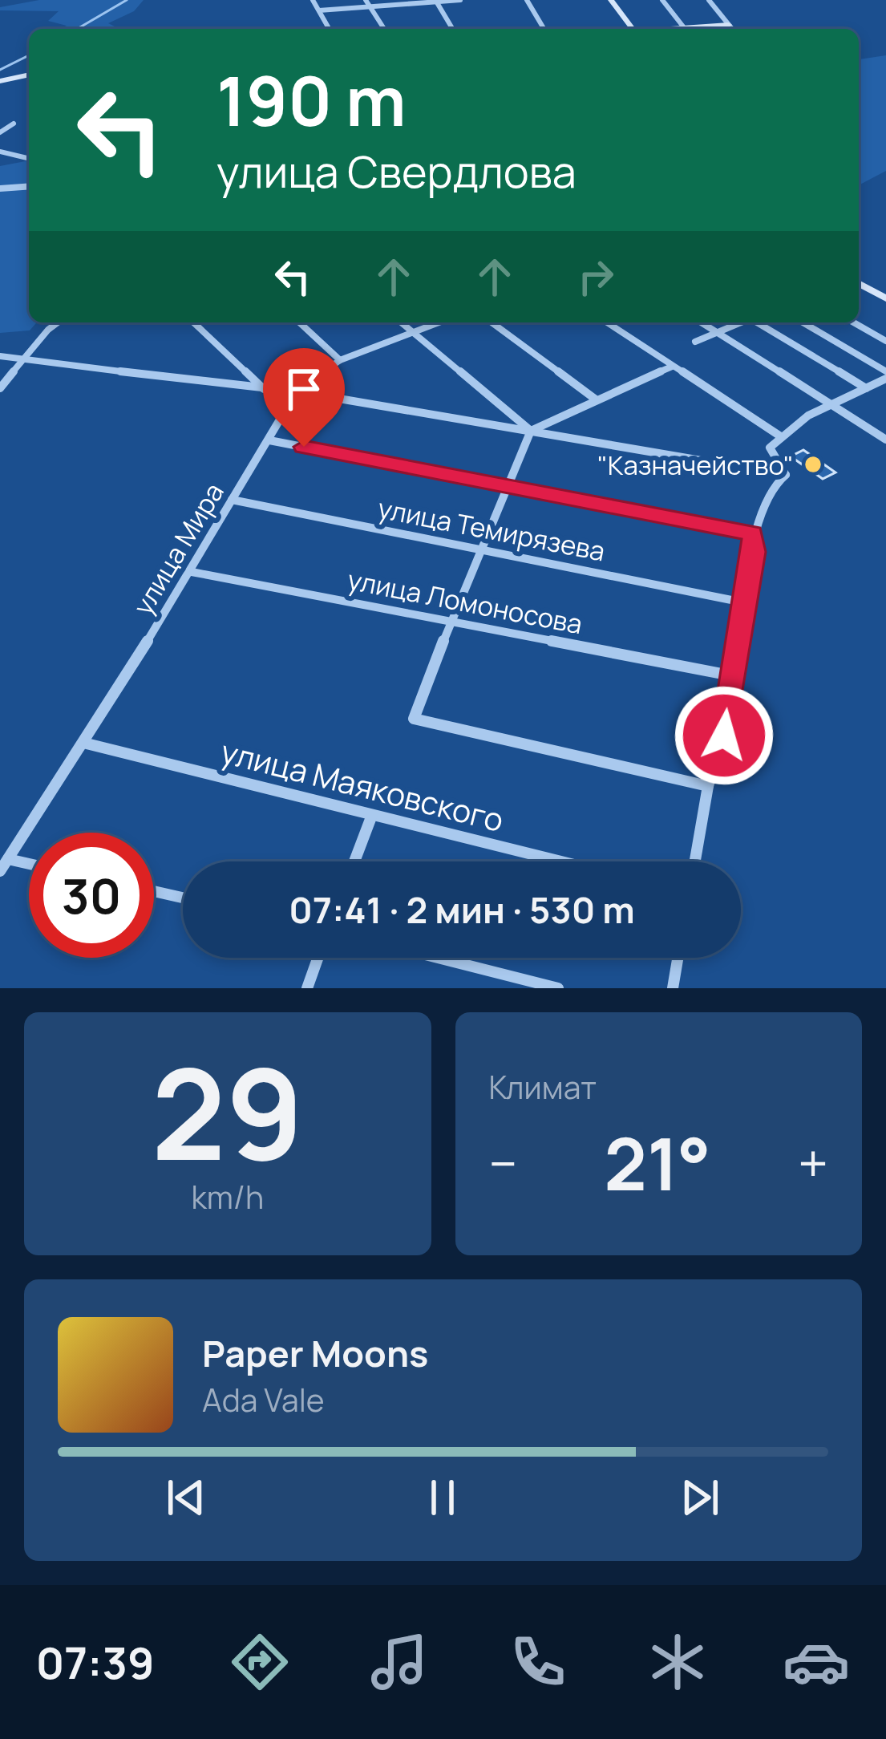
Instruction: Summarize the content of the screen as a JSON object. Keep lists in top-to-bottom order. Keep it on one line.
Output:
{"streets":{"street":["улица Темирязева","улица Мира","улица Ломоносова","улица Маяковского"]},"crossings":[["улица Темирязева","улица Мира"],["улица Мира","улица Ломоносова"],["улица Мира","улица Маяковского"]],"places":["\"Казначейство\""],"page":{"turn":["190 m","улица Свердлова"],"limit":"30","trip":"07:41 · 2 мин · 530 m","tile":[["29","km/h"],"Климат"],"heat":["−","21°","+"],"song":["Paper Moons","Ada Vale"],"tabs":"07:39"}}
